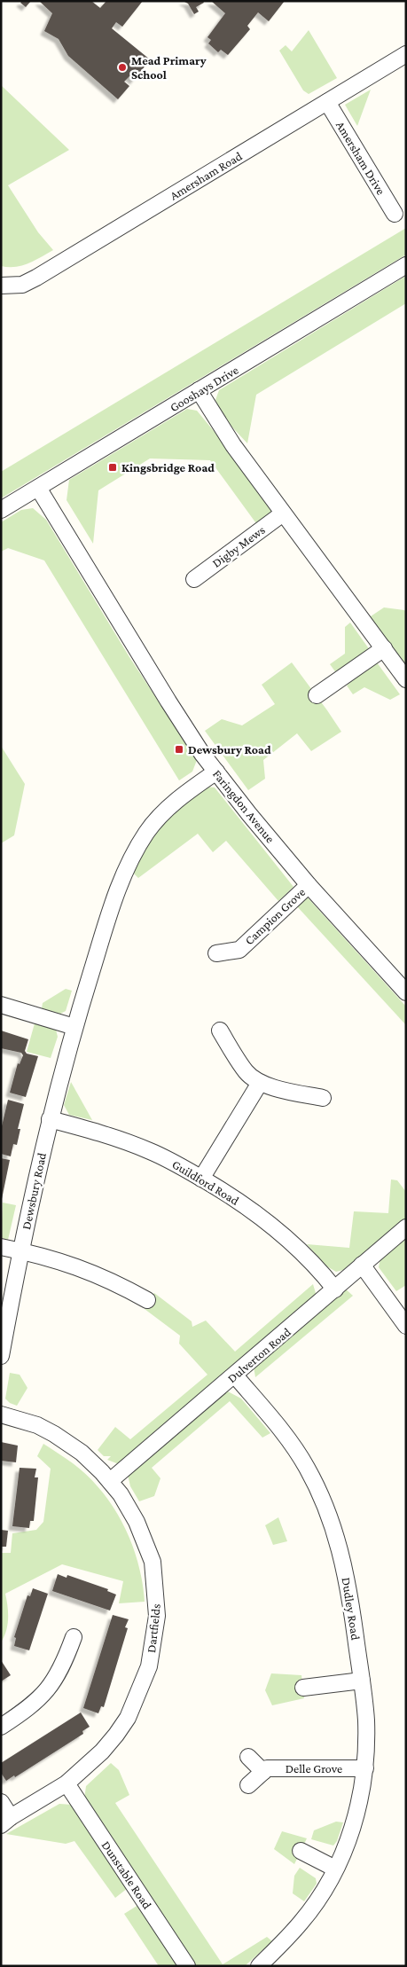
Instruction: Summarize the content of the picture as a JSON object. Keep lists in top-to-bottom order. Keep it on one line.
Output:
{"streets":{"street":["Amersham Drive","Amersham Road","Gooshays Drive","Digby Mews","Faringdon Avenue","Campion Grove","Guildford Road","Dewsbury Road","Dulverton Road","Dudley Road","Dartfields","Delle Grove","Dunstable Road"]},"crossings":[["Amersham Drive","Amersham Road"],["Gooshays Drive","Faringdon Avenue"],["Faringdon Avenue","Campion Grove"],["Faringdon Avenue","Dewsbury Road"],["Guildford Road","Dewsbury Road"],["Guildford Road","Dulverton Road"],["Dulverton Road","Dudley Road"],["Dulverton Road","Dartfields"],["Dudley Road","Delle Grove"],["Dartfields","Dunstable Road"]],"places":{"other":["Mead Primary School"],"transit":["Kingsbridge Road","Dewsbury Road"]}}
